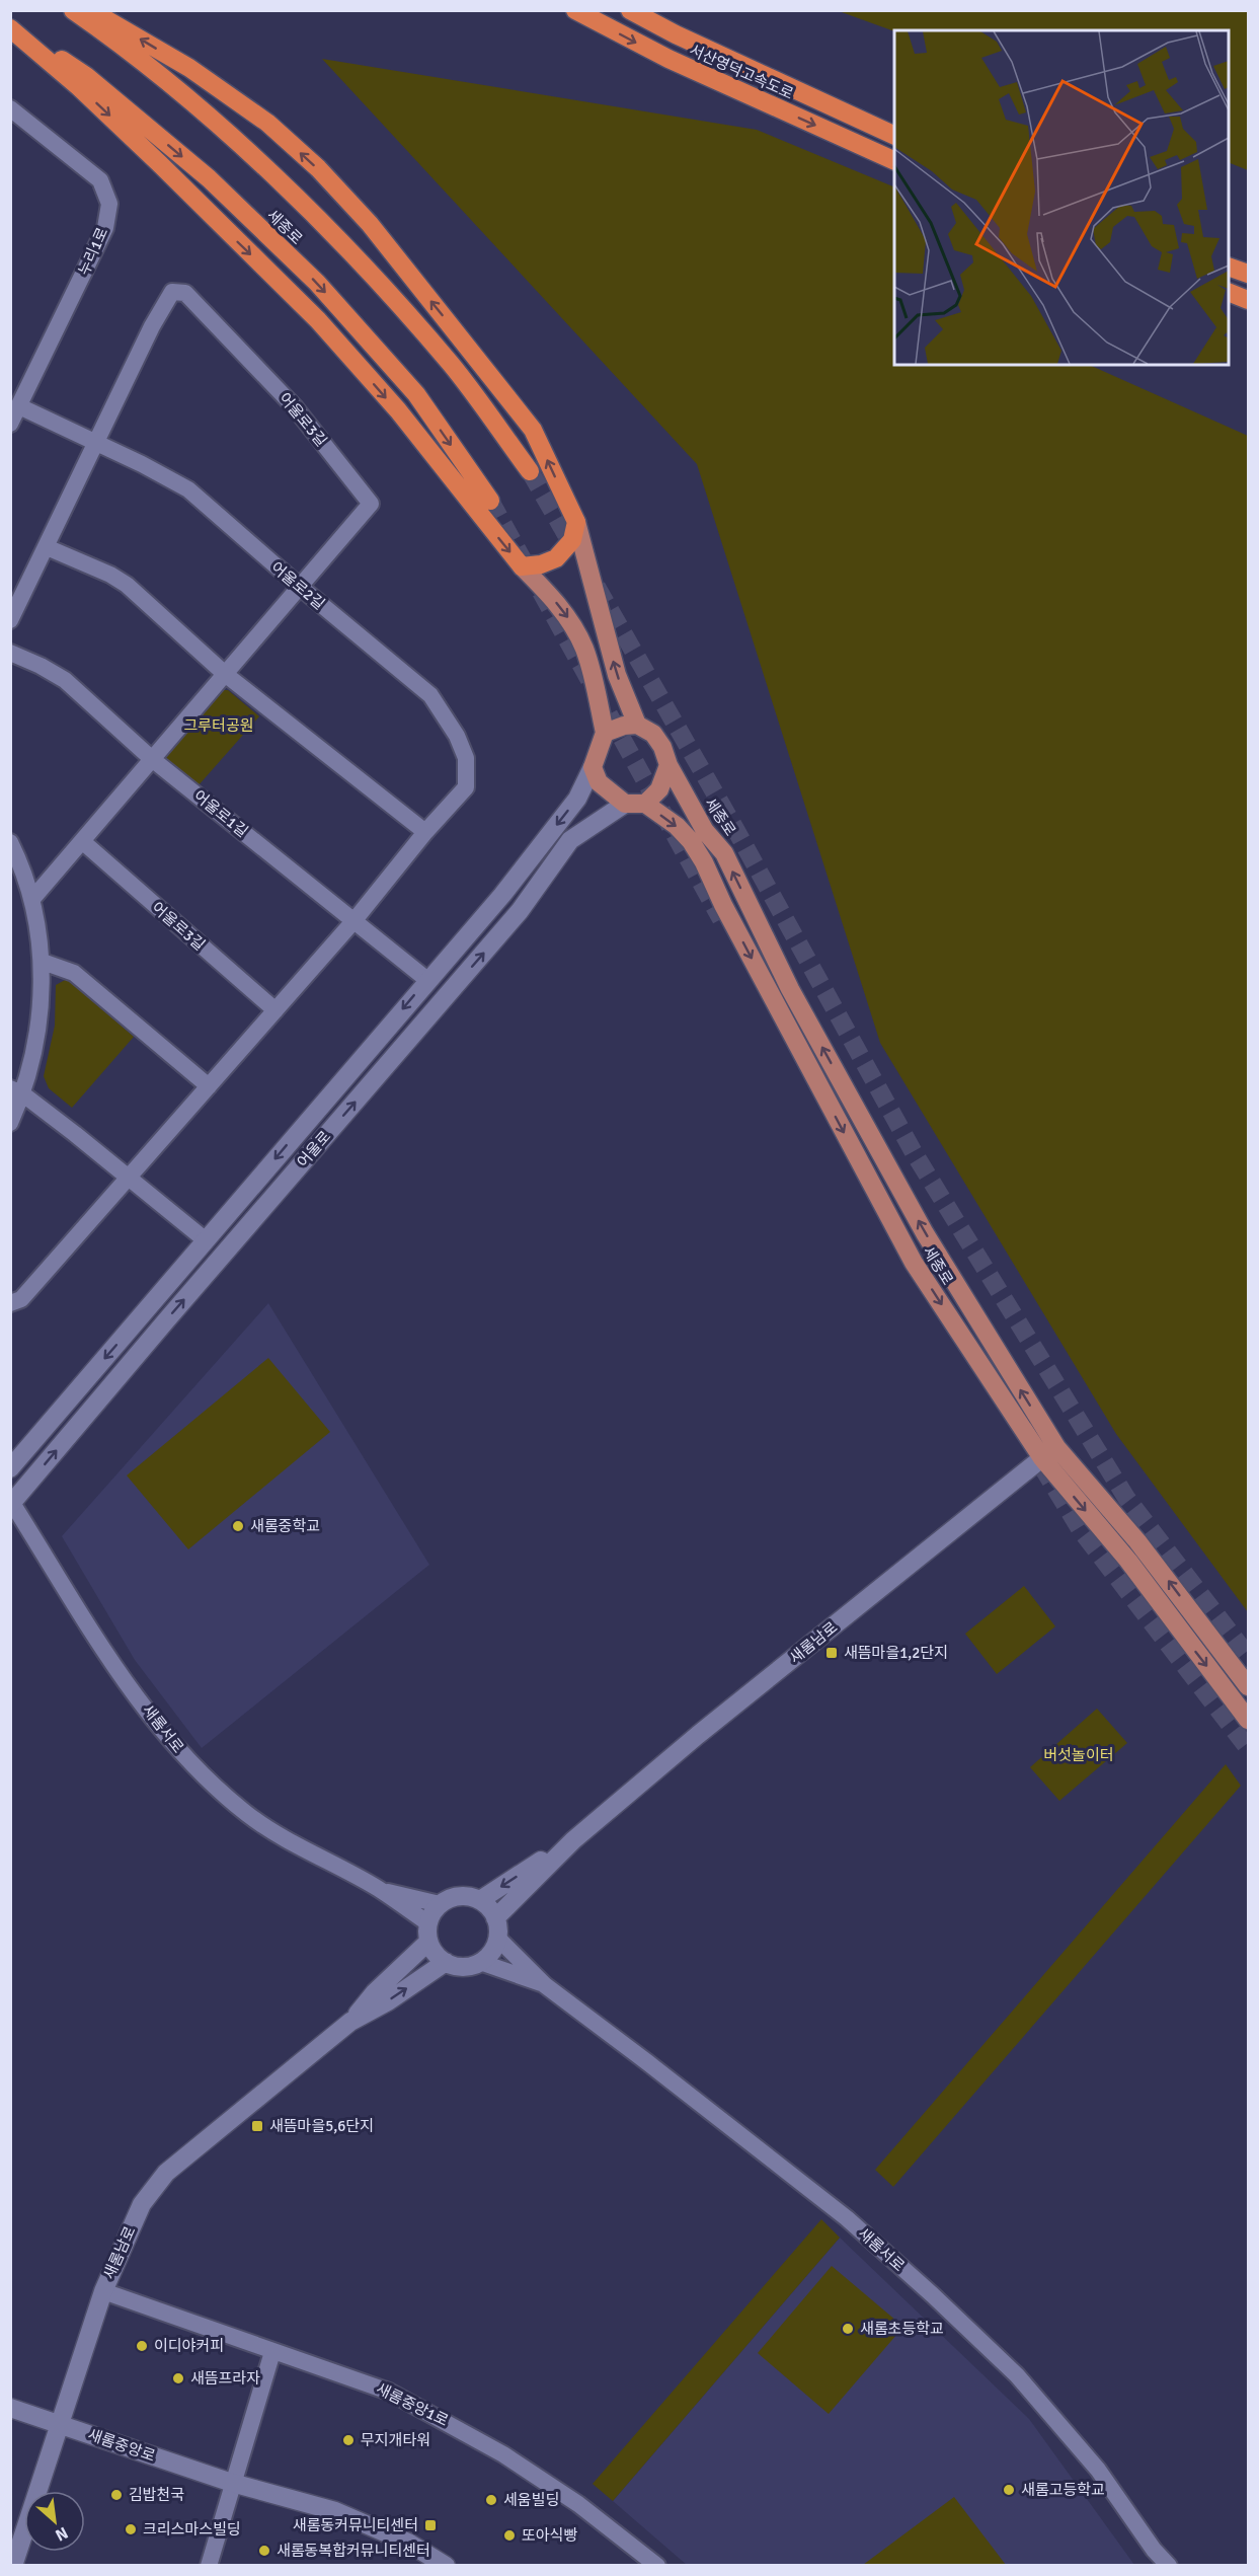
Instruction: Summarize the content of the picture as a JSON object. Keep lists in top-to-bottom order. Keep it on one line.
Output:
{"streets":{"highway":["서산영덕고속도로","세종로"],"street":["누리1로","어울로3길","어울로2길","어울로1길","어울로","새롬남로","새롬서로","새롬중앙1로","새롬중앙로"]},"crossings":[["세종로","어울로"],["세종로","새롬남로"],["누리1로","어울로2길"],["어울로3길","어울로2길"],["어울로3길","어울로1길"],["어울로2길","어울로1길"],["어울로1길","어울로"],["어울로","새롬서로"],["새롬남로","새롬중앙1로"],["새롬남로","새롬중앙로"]],"parks":["그루터공원","버섯놀이터"],"places":{"other":["새롬중학교","새롬초등학교","이디야커피","새뜸프라자","무지개타워","새롬고등학교","김밥천국","세움빌딩","크리스마스빌딩","또아식빵","새롬동복합커뮤니티센터"],"transit":["새뜸마을1,2단지","새뜸마을5,6단지","새롬동커뮤니티센터"]},"north":"bottom right"}
